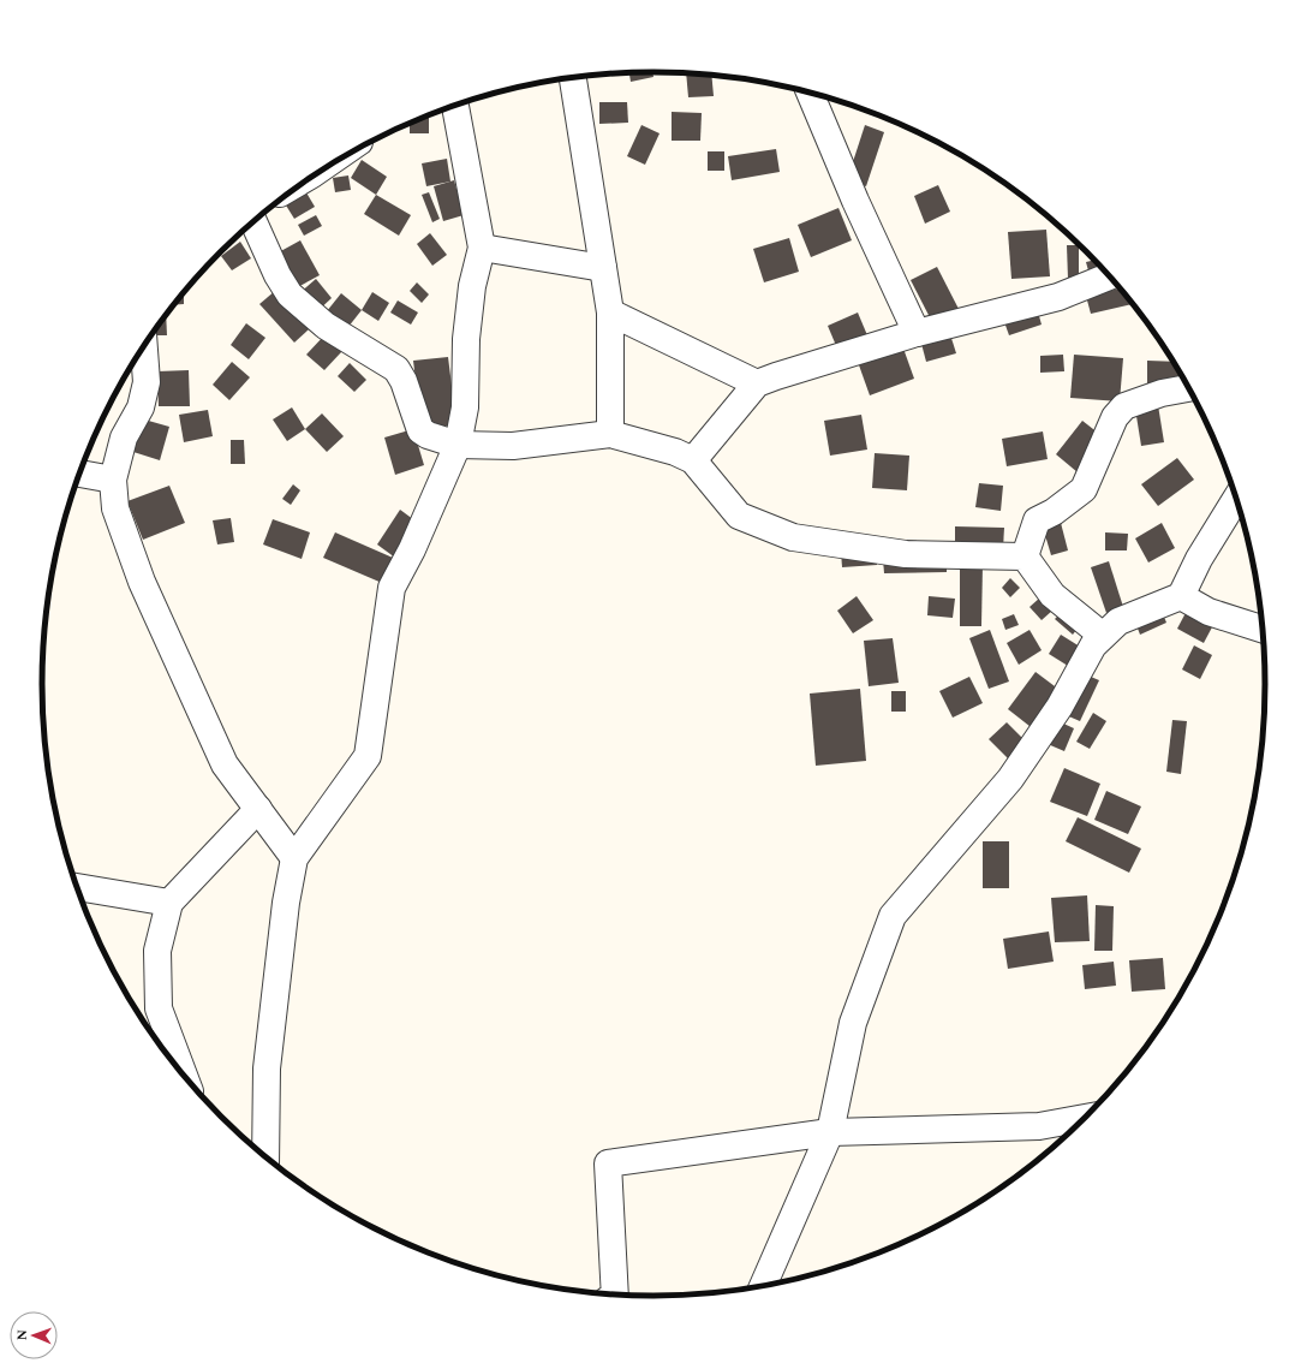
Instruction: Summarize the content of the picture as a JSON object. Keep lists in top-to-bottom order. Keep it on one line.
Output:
{"north":"left"}
